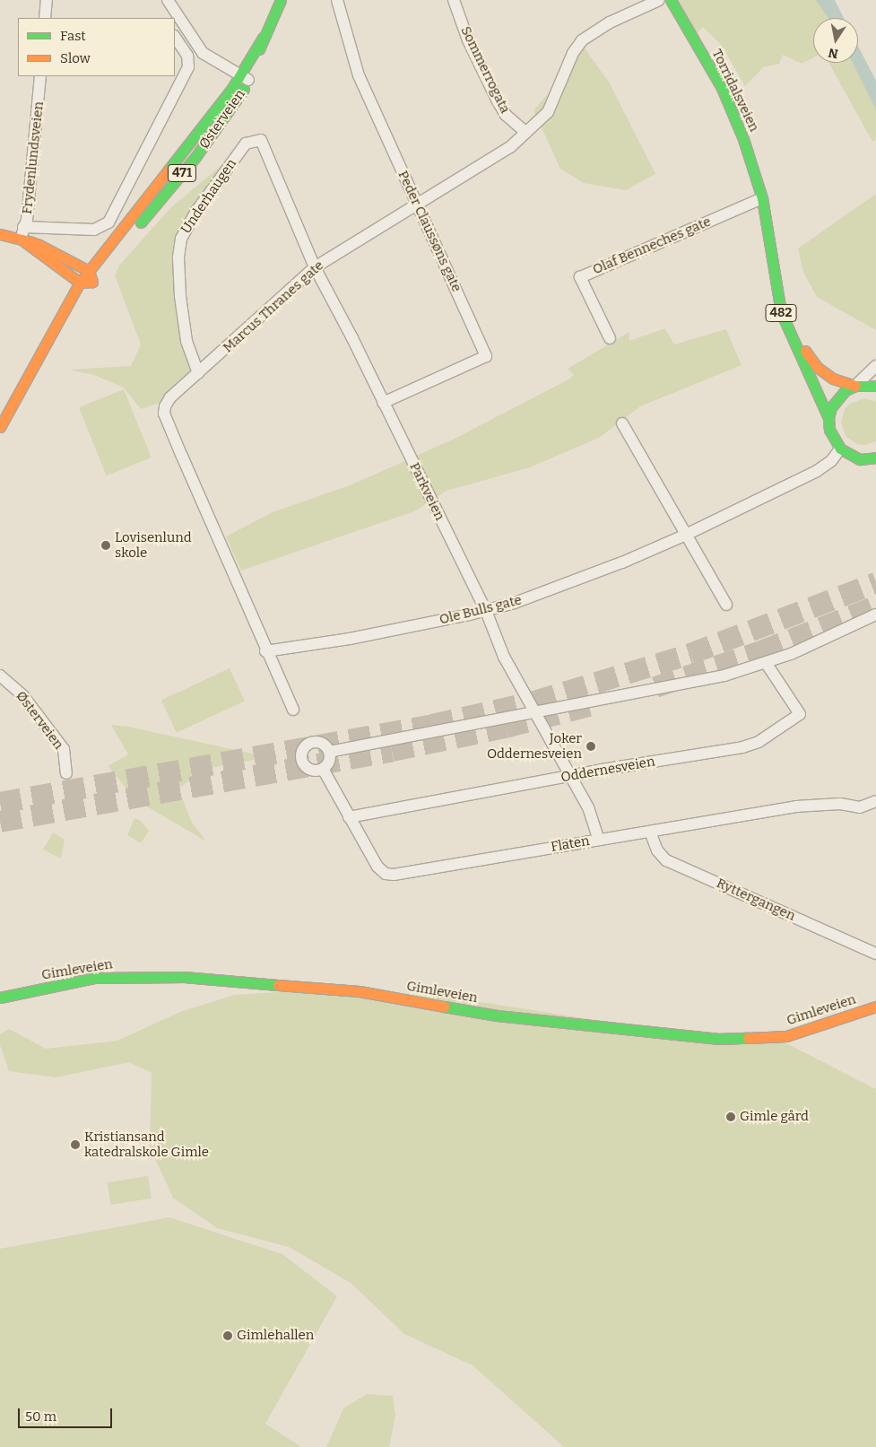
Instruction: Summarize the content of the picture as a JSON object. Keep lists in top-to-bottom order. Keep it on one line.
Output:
{"streets":{"main road":["Torridalsveien","Østerveien","471","482","Gimleveien"],"street":["Sommerrogata","Frydenlundsveien","Underhaugen","Peder Claussøns gate","Olaf Benneches gate","Marcus Thranes gate","Parkveien","Ole Bulls gate","Oddernesveien","Flaten","Ryttergangen"]},"crossings":[["Sommerrogata","Marcus Thranes gate"],["Torridalsveien","Olaf Benneches gate"],["Torridalsveien","482"],["Underhaugen","Marcus Thranes gate"],["Underhaugen","Parkveien"],["Peder Claussøns gate","Marcus Thranes gate"],["Peder Claussøns gate","Parkveien"],["Marcus Thranes gate","Parkveien"],["Marcus Thranes gate","Ole Bulls gate"],["482","Ole Bulls gate"],["Parkveien","Ole Bulls gate"],["Parkveien","Oddernesveien"],["Parkveien","Flaten"],["Oddernesveien","Flaten"],["Flaten","Ryttergangen"]],"places":["Lovisenlund skole","Joker Oddernesveien","Gimle gård","Kristiansand katedralskole Gimle","Gimlehallen"],"legend":["Fast","Slow"],"scale_bar":"50 m","north":"bottom"}
